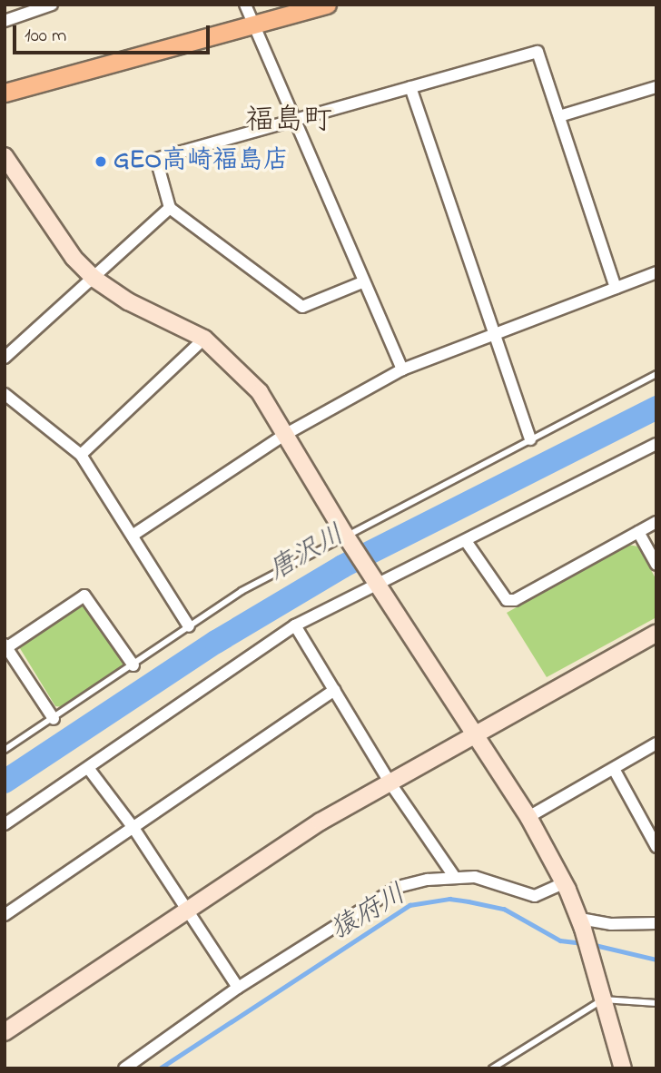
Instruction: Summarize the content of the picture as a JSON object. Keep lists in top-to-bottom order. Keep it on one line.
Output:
{"districts":["福島町"],"water":["唐沢川","猿府川"],"places":["GEO高崎福島店"],"scale_bar":"100 m"}
